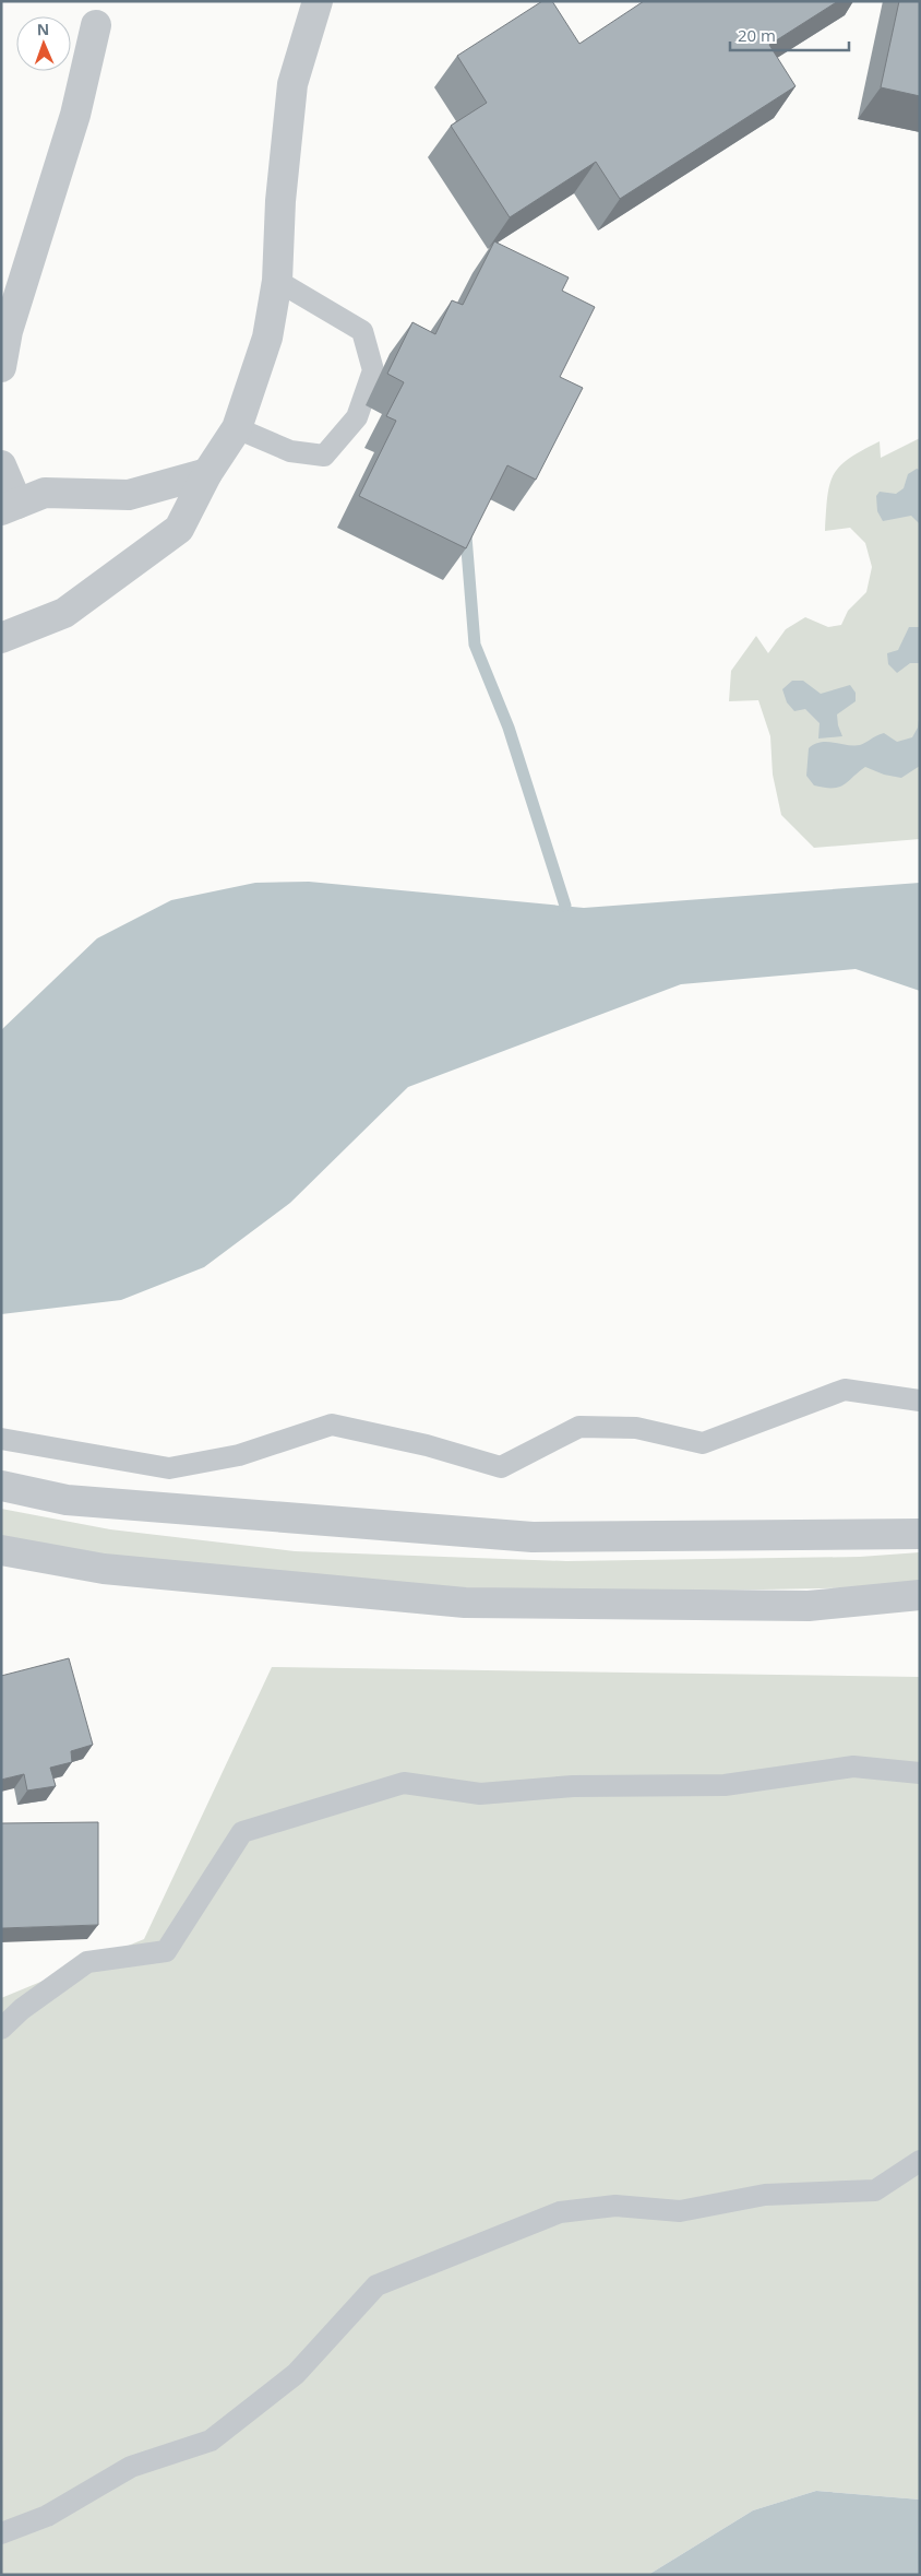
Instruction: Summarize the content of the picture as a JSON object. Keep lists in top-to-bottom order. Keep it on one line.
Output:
{"scale_bar":"20 m","north":"top"}
